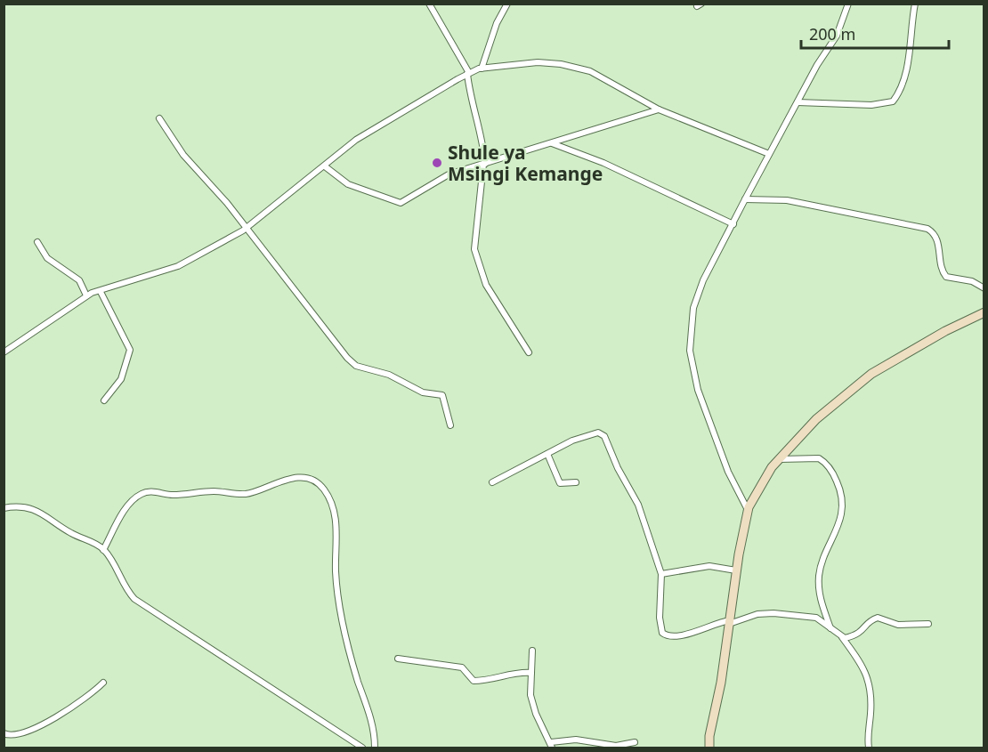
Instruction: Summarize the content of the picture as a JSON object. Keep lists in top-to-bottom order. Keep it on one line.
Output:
{"places":["Shule ya Msingi Kemange"],"scale_bar":"200 m"}
